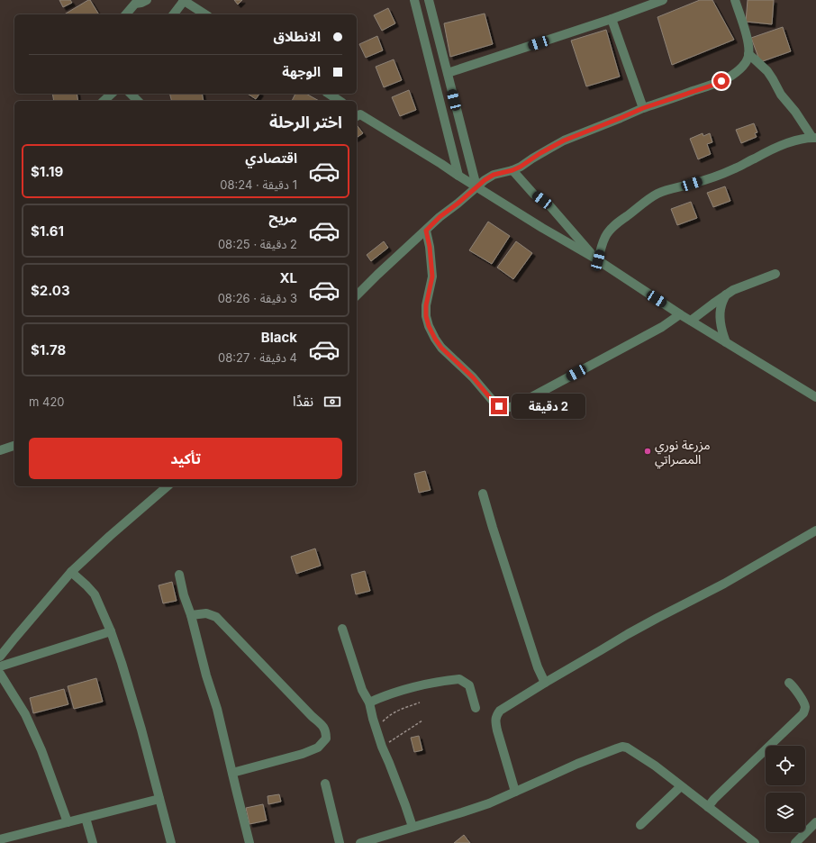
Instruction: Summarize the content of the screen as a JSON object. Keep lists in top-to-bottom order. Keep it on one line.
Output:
{"places":["مزرعة نوري المصراتي"],"page":{"banner":["الانطلاق","الوجهة"],"heading":"اختر الرحلة","list":[{"name":"اقتصادي","note":"1 دقيقة · 08:24","value":"$1.19"},{"name":"مريح","note":"2 دقيقة · 08:25","value":"$1.61"},{"name":"XL","note":"3 دقيقة · 08:26","value":"$2.03"},{"name":"Black","note":"4 دقيقة · 08:27","value":"$1.78"}],"pay":["نقدًا","420 m"],"bubble":"2 دقيقة","buttons":"تأكيد"}}
